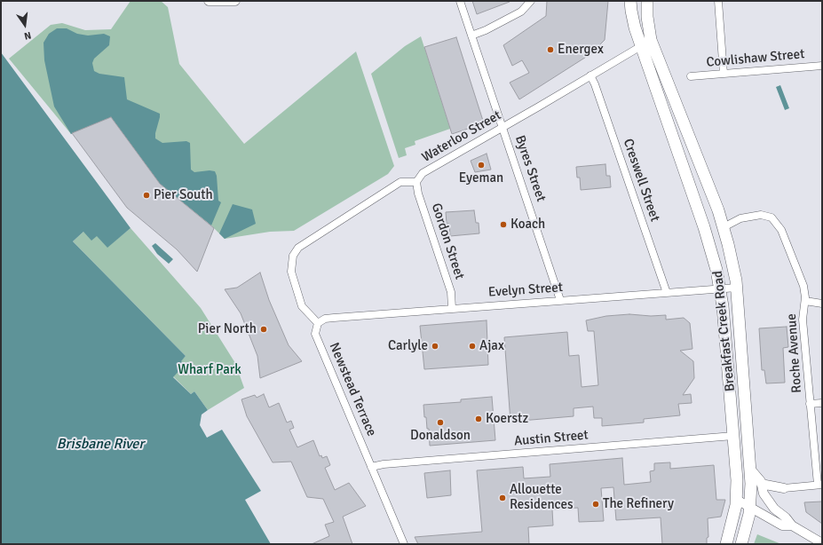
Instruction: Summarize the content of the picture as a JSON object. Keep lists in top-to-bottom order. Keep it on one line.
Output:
{"streets":{"main road":["Breakfast Creek Road"],"street":["Cowlishaw Street","Waterloo Street","Byres Street","Creswell Street","Gordon Street","Evelyn Street","Roche Avenue","Newstead Terrace","Austin Street"]},"crossings":[["Waterloo Street","Byres Street"],["Waterloo Street","Creswell Street"],["Waterloo Street","Gordon Street"],["Waterloo Street","Evelyn Street"],["Waterloo Street","Breakfast Creek Road"],["Waterloo Street","Newstead Terrace"],["Byres Street","Evelyn Street"],["Creswell Street","Evelyn Street"],["Gordon Street","Evelyn Street"],["Evelyn Street","Breakfast Creek Road"],["Evelyn Street","Newstead Terrace"],["Breakfast Creek Road","Roche Avenue"],["Breakfast Creek Road","Austin Street"],["Newstead Terrace","Austin Street"]],"water":["Brisbane River"],"parks":["Wharf Park"],"places":["Energex","Eyeman","Pier South","Koach","Pier North","Carlyle","Ajax","Koerstz","Donaldson","Allouette Residences","The Refinery"],"north":"bottom"}
